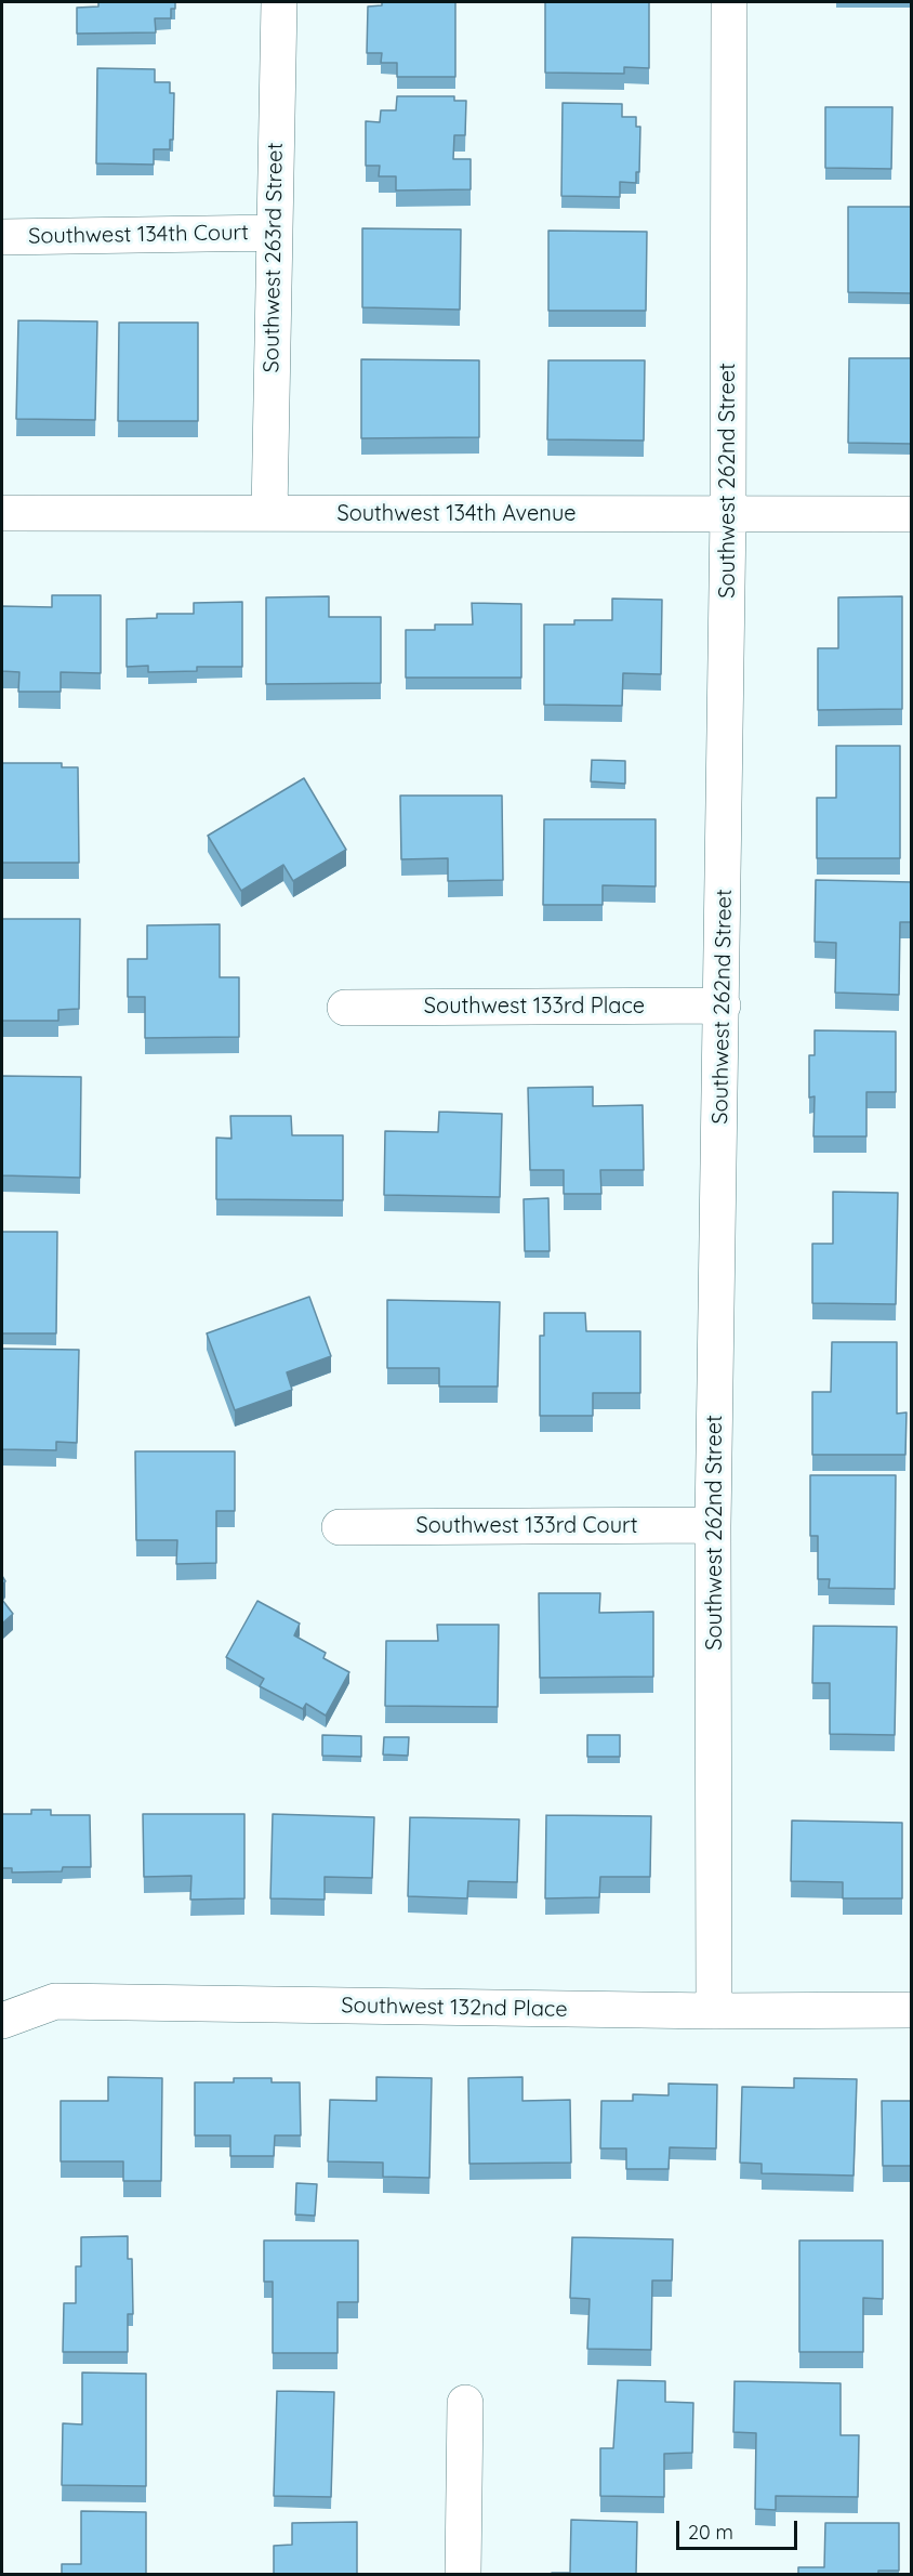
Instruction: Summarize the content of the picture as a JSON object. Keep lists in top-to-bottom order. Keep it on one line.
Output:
{"streets":{"street":["Southwest 134th Court","Southwest 263rd Street","Southwest 262nd Street","Southwest 134th Avenue","Southwest 133rd Place","Southwest 133rd Court","Southwest 132nd Place"]},"crossings":[["Southwest 134th Court","Southwest 263rd Street"],["Southwest 263rd Street","Southwest 134th Avenue"],["Southwest 262nd Street","Southwest 134th Avenue"],["Southwest 262nd Street","Southwest 133rd Place"],["Southwest 262nd Street","Southwest 133rd Court"],["Southwest 262nd Street","Southwest 132nd Place"]],"scale_bar":"20 m"}
